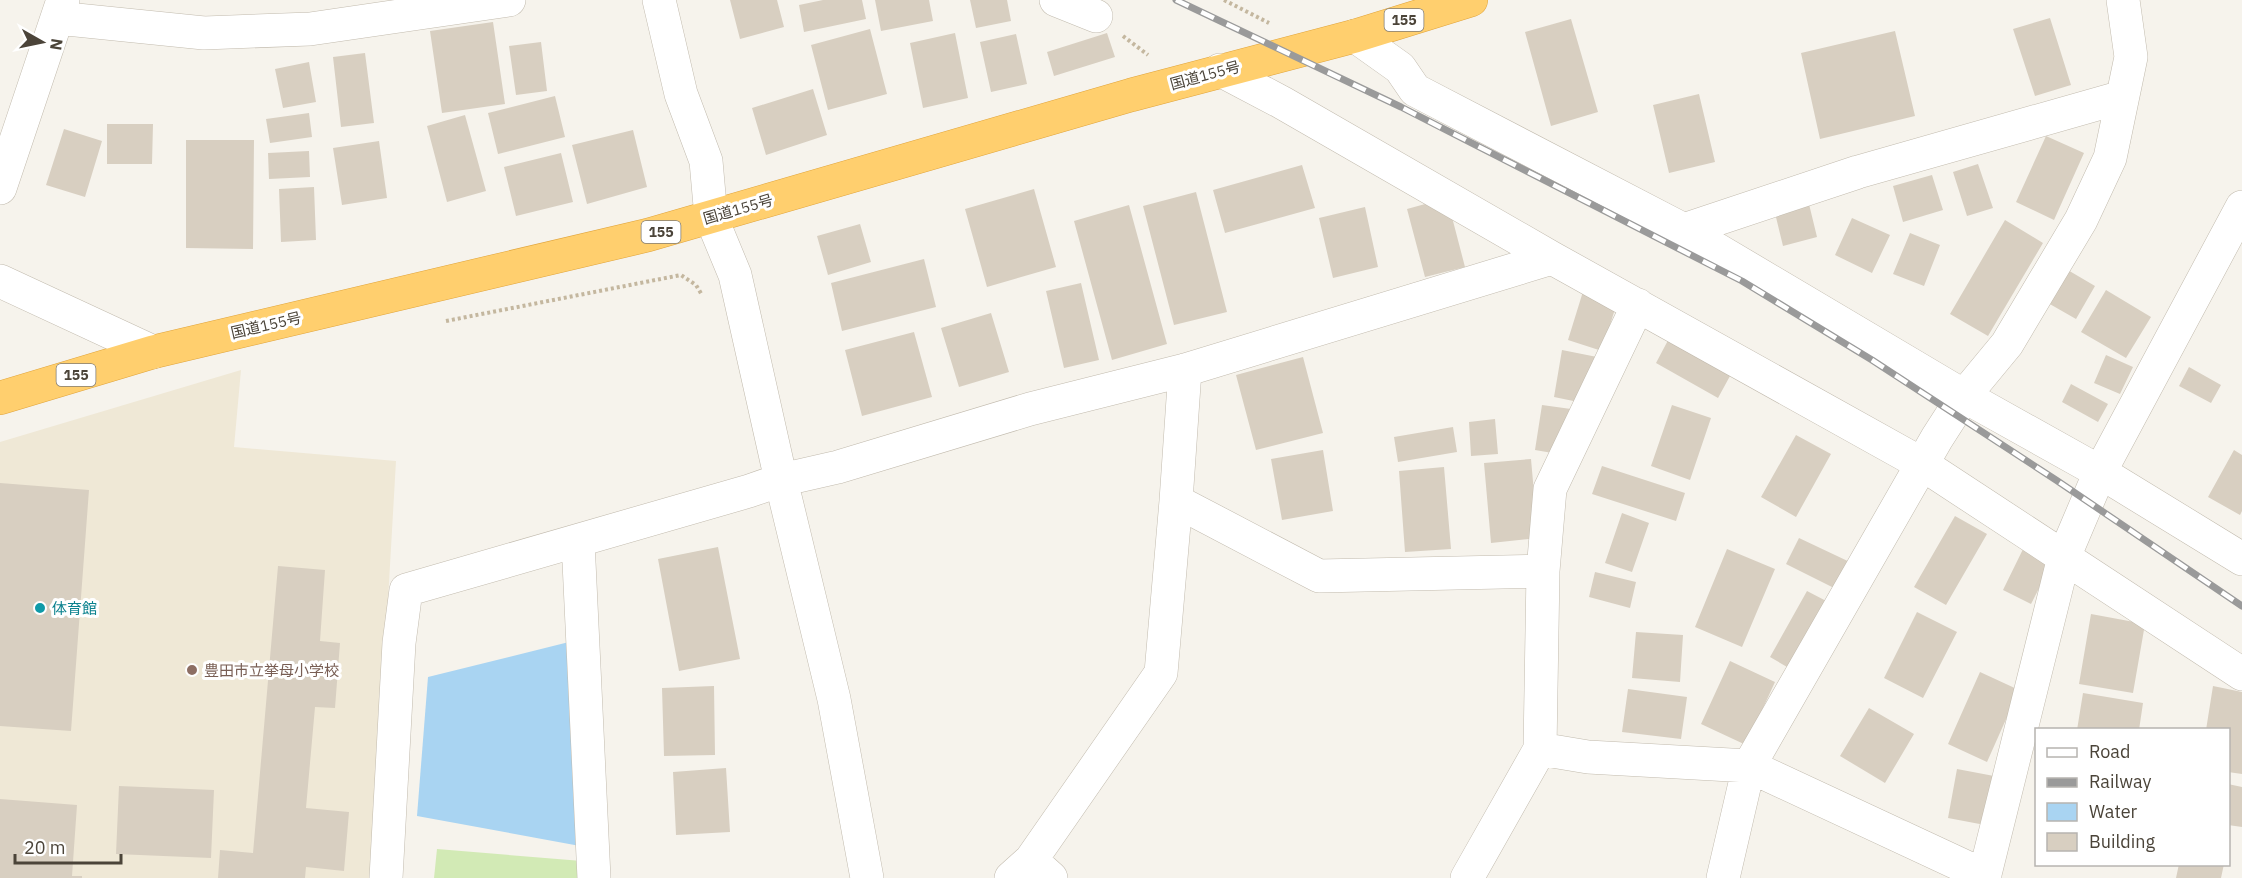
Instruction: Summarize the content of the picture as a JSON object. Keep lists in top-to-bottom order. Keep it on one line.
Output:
{"streets":{"highway":["155","国道155号"]},"places":["体育館","豊田市立挙母小学校"],"legend":["Road","Railway","Water","Building"],"scale_bar":"20 m","north":"right"}
